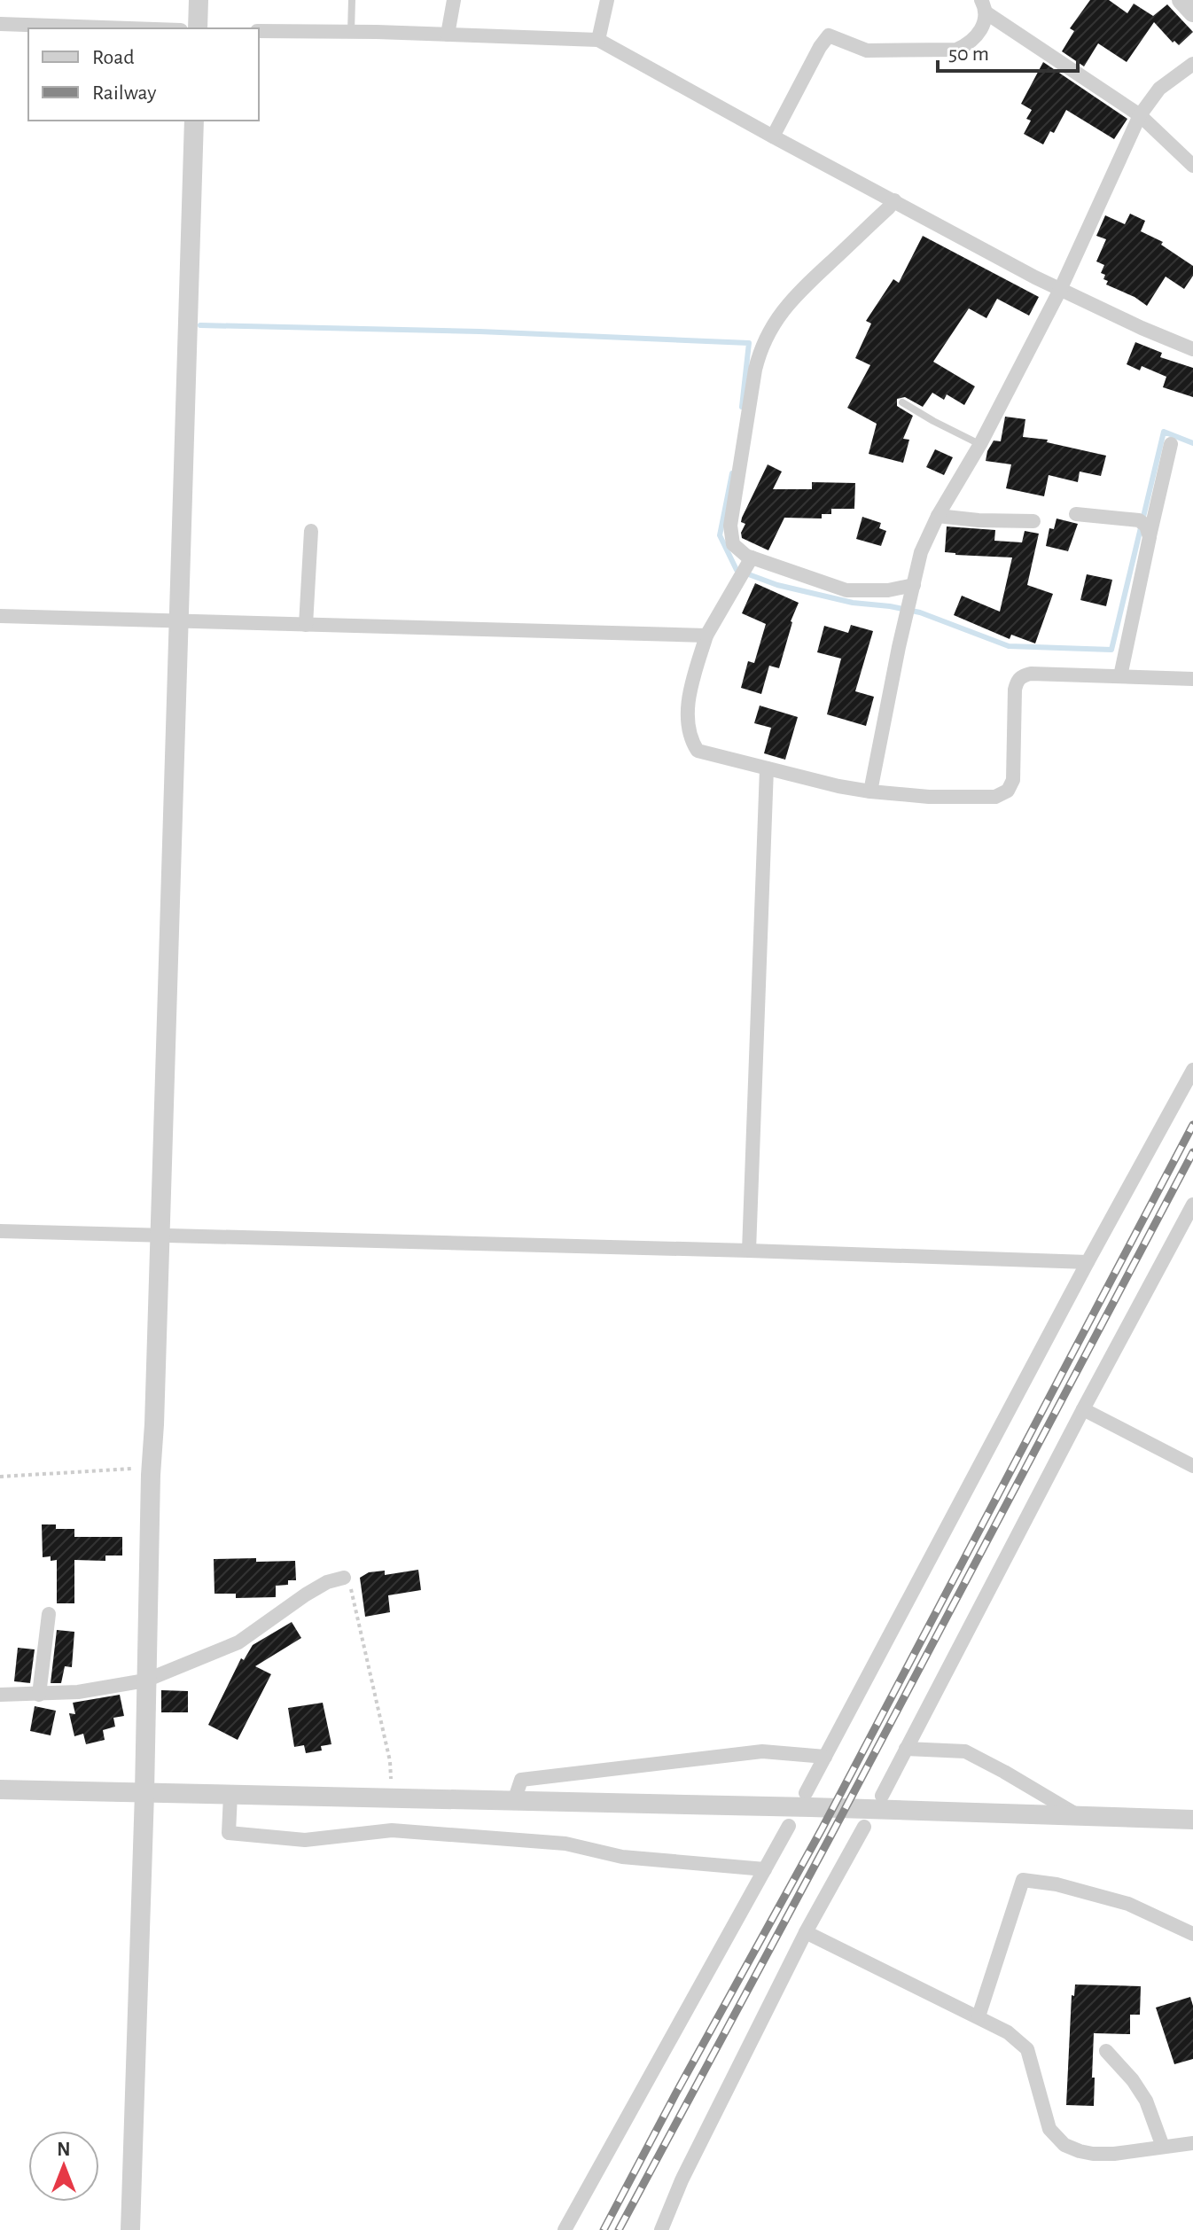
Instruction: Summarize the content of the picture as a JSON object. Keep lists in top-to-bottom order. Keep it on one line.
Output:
{"legend":["Road","Railway"],"scale_bar":"50 m","north":"top"}
